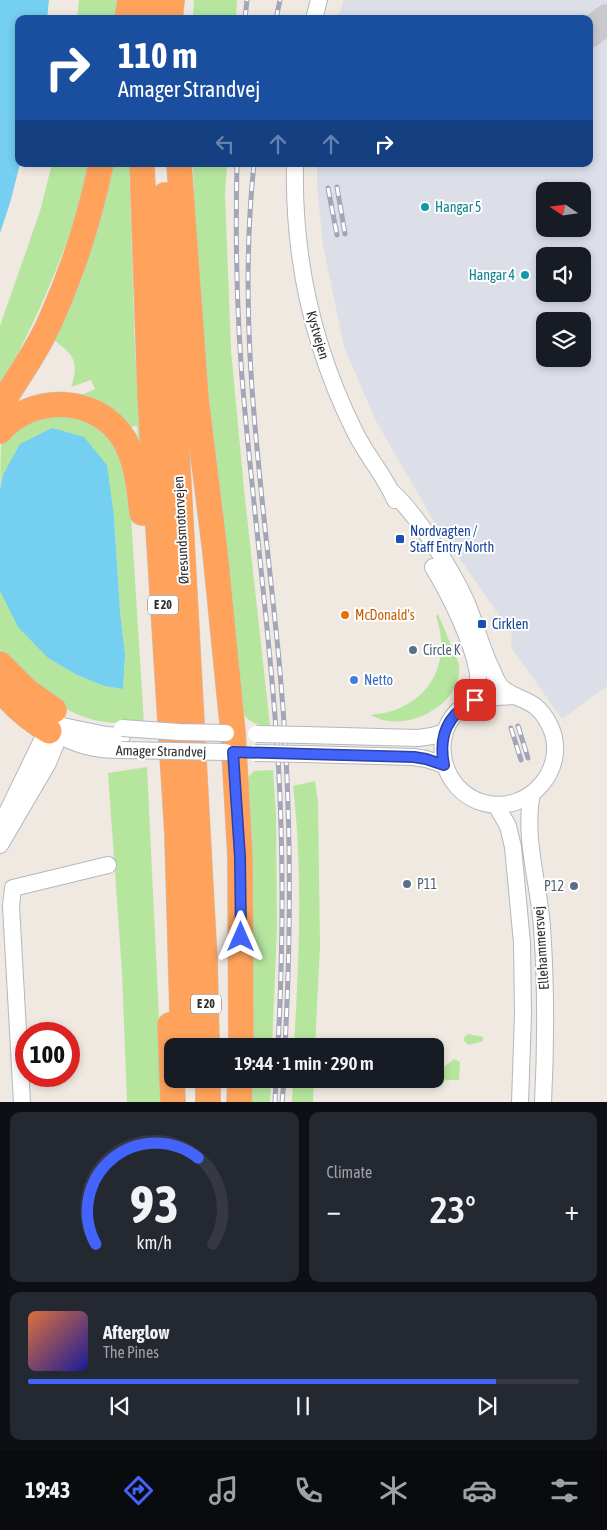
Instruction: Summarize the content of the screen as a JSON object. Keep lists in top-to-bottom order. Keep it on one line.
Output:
{"streets":{"highway":["Øresundsmotorvejen","E 20"],"street":["Kystvejen","Amager Strandvej","Ellehammersvej"]},"crossings":[["Kystvejen","Amager Strandvej"],["Kystvejen","Ellehammersvej"],["Amager Strandvej","Ellehammersvej"]],"places":{"other":["Hangar 5","Hangar 4","McDonald's","Circle K","Netto","P11","P12"],"transit":["Nordvagten / Staff Entry North","Cirklen"]},"north":"left","page":{"turn":["110 m","Amager Strandvej"],"limit":"100","trip":"19:44 · 1 min · 290 m","tile":"Climate","heat":["−","23°","+"],"song":["Afterglow","The Pines"],"tabs":"19:43","gauge":["93","km/h"]}}
